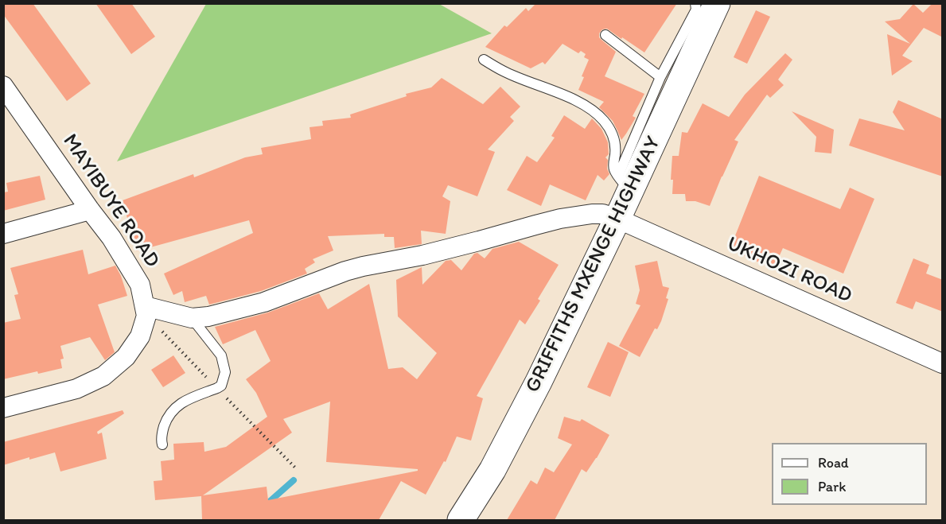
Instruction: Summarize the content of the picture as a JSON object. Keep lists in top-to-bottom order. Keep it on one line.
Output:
{"streets":{"street":["MAYIBUYE ROAD","GRIFFITHS MXENGE HIGHWAY","UKHOZI ROAD"]},"crossings":[["GRIFFITHS MXENGE HIGHWAY","UKHOZI ROAD"]],"legend":["Road","Park"]}
